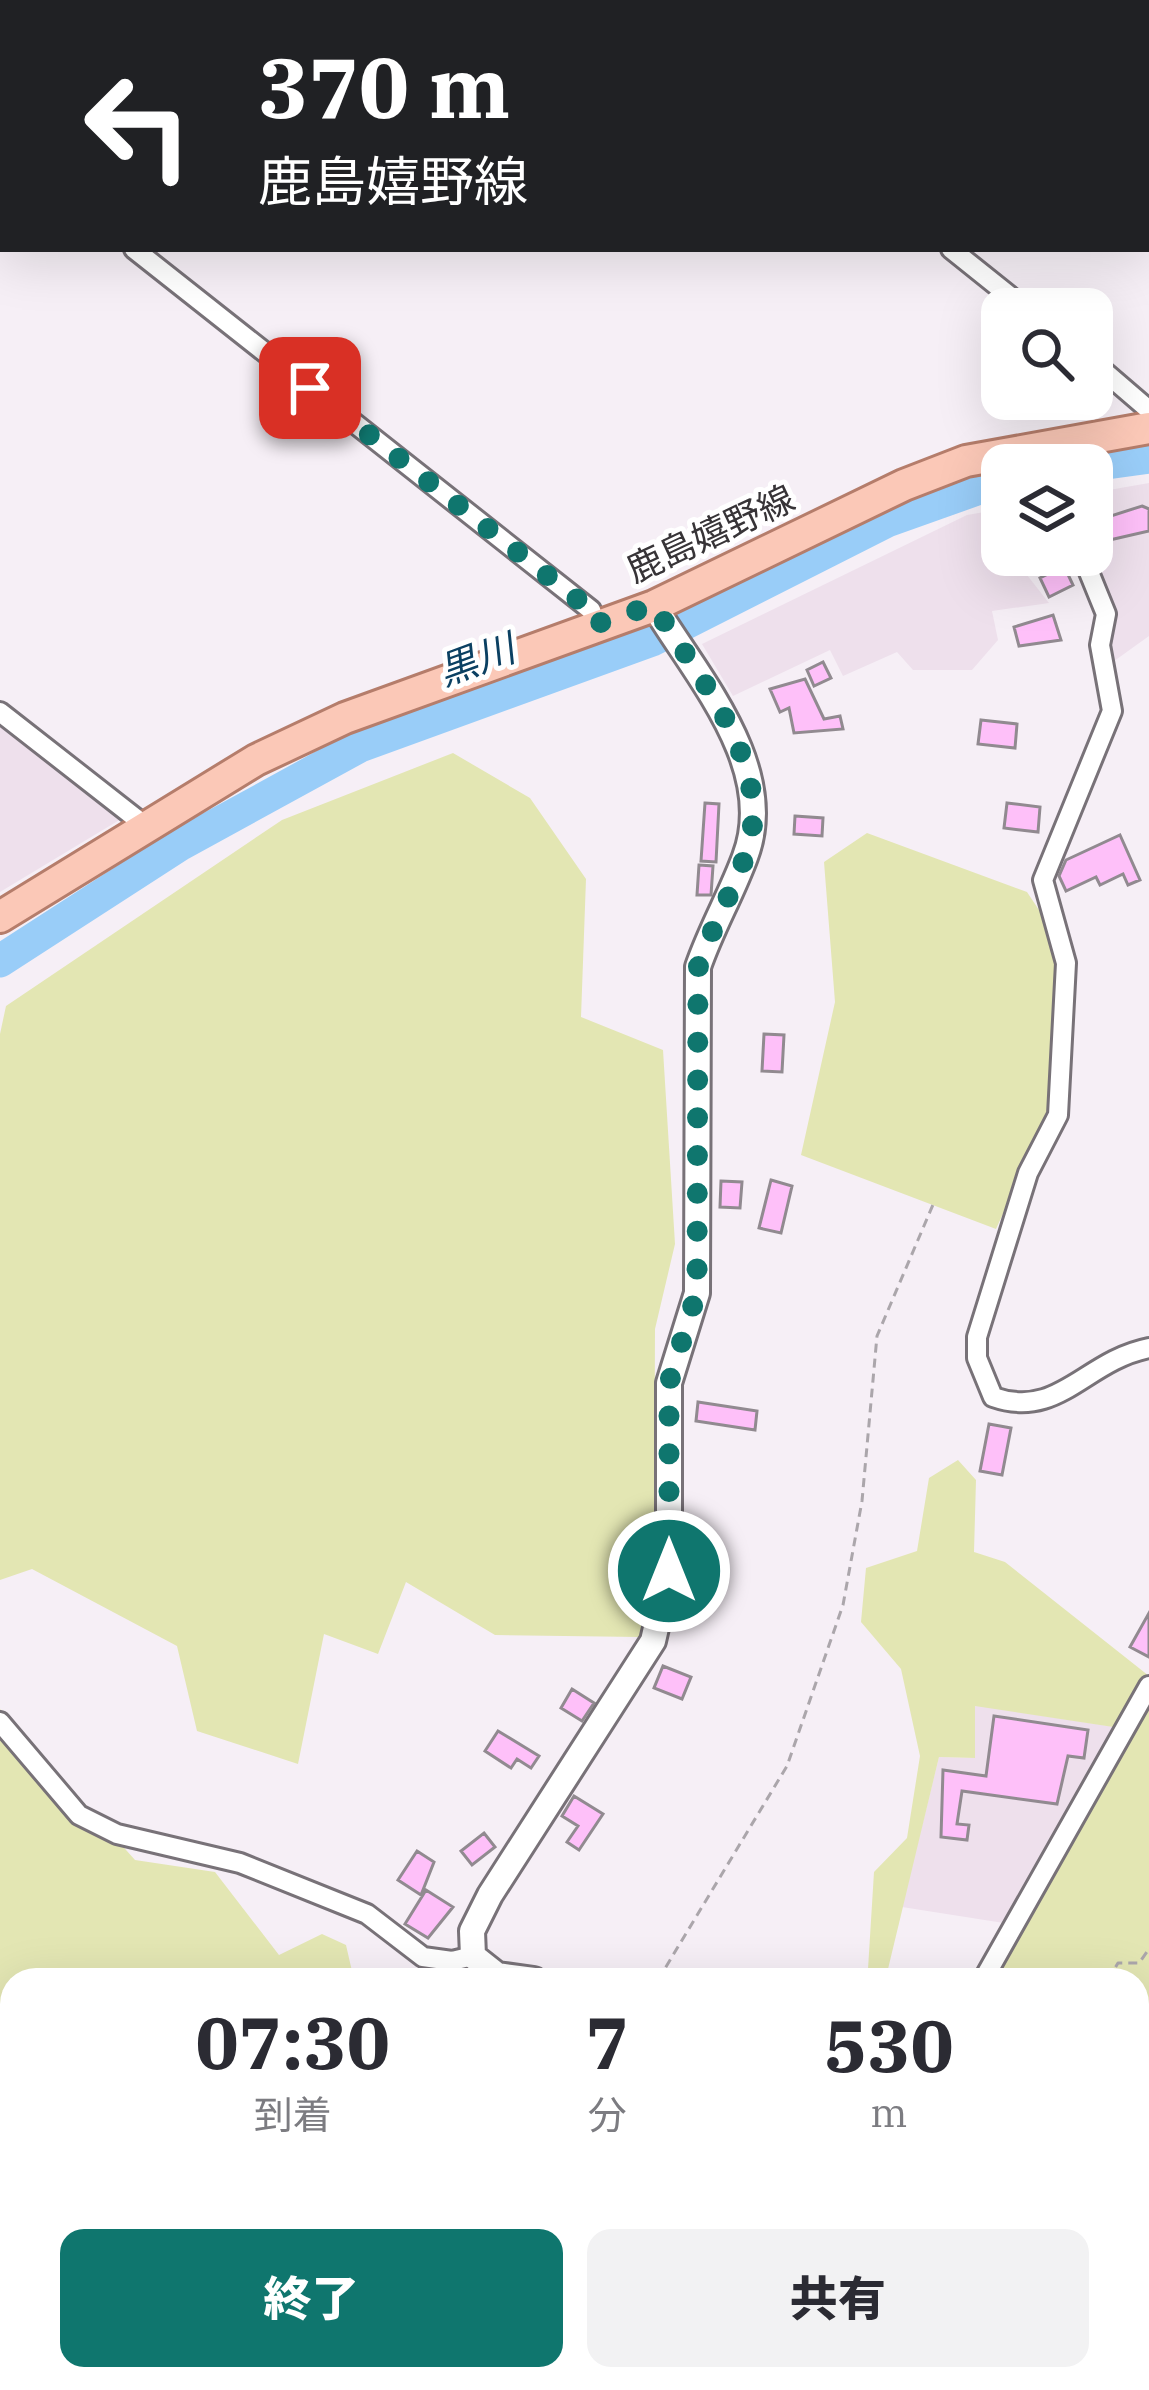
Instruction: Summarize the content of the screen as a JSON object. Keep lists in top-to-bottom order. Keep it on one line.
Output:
{"streets":{"main road":["鹿島嬉野線"]},"water":["黒川"],"page":{"turn":["370 m","鹿島嬉野線"],"eta":["07:30","到着","7","分","530","m"],"buttons":["終了","共有"]}}
